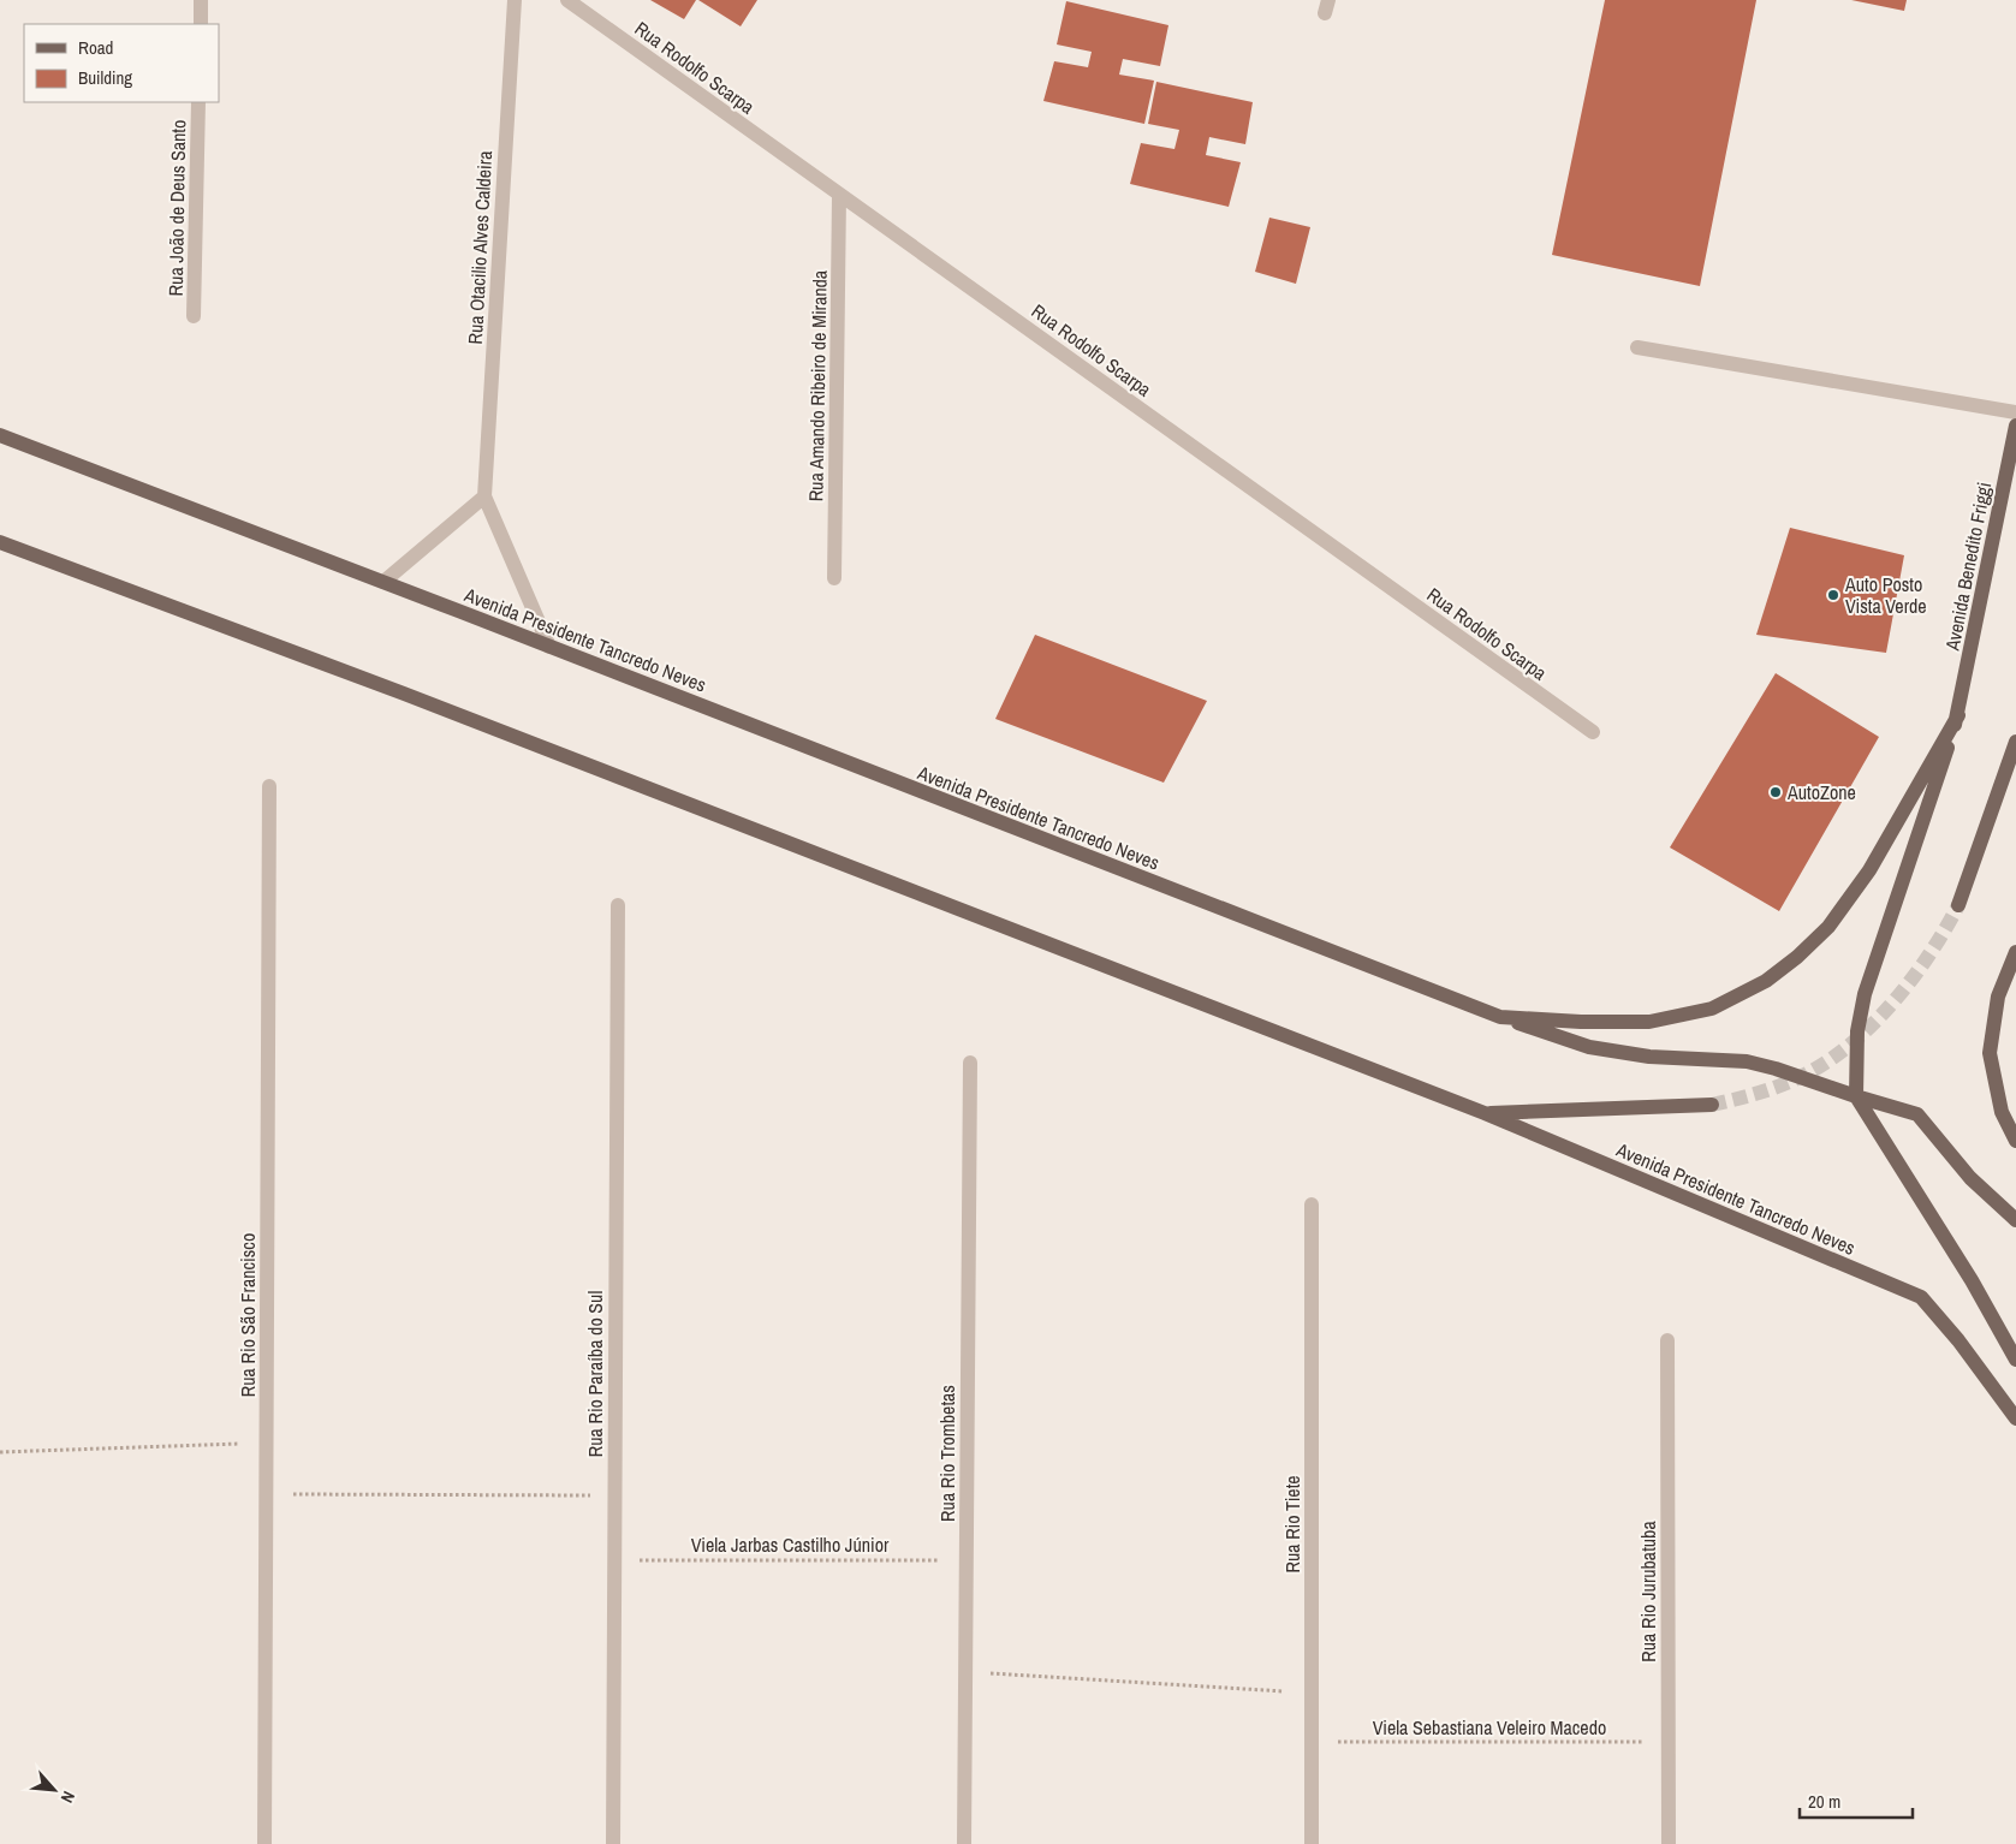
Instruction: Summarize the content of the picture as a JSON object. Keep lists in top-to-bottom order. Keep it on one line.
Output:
{"streets":{"main road":["Avenida Benedito Friggi","Avenida Presidente Tancredo Neves"],"street":["Rua Rodolfo Scarpa","Rua João de Deus Santo","Rua Otacilio Alves Caldeira","Rua Amando Ribeiro de Miranda","Rua Rio São Francisco","Rua Rio Paraíba do Sul","Rua Rio Trombetas","Rua Rio Tiete","Rua Rio Jurubatuba"],"path":["Viela Jarbas Castilho Júnior","Viela Sebastiana Veleiro Macedo"]},"crossings":[["Rua Rodolfo Scarpa","Rua Amando Ribeiro de Miranda"],["Avenida Benedito Friggi","Avenida Presidente Tancredo Neves"],["Rua Rio Paraíba do Sul","Viela Jarbas Castilho Júnior"],["Rua Rio Trombetas","Viela Jarbas Castilho Júnior"],["Rua Rio Tiete","Viela Sebastiana Veleiro Macedo"],["Rua Rio Jurubatuba","Viela Sebastiana Veleiro Macedo"]],"places":["Auto Posto Vista Verde","AutoZone"],"legend":["Road","Building"],"scale_bar":"20 m","north":"bottom right"}
